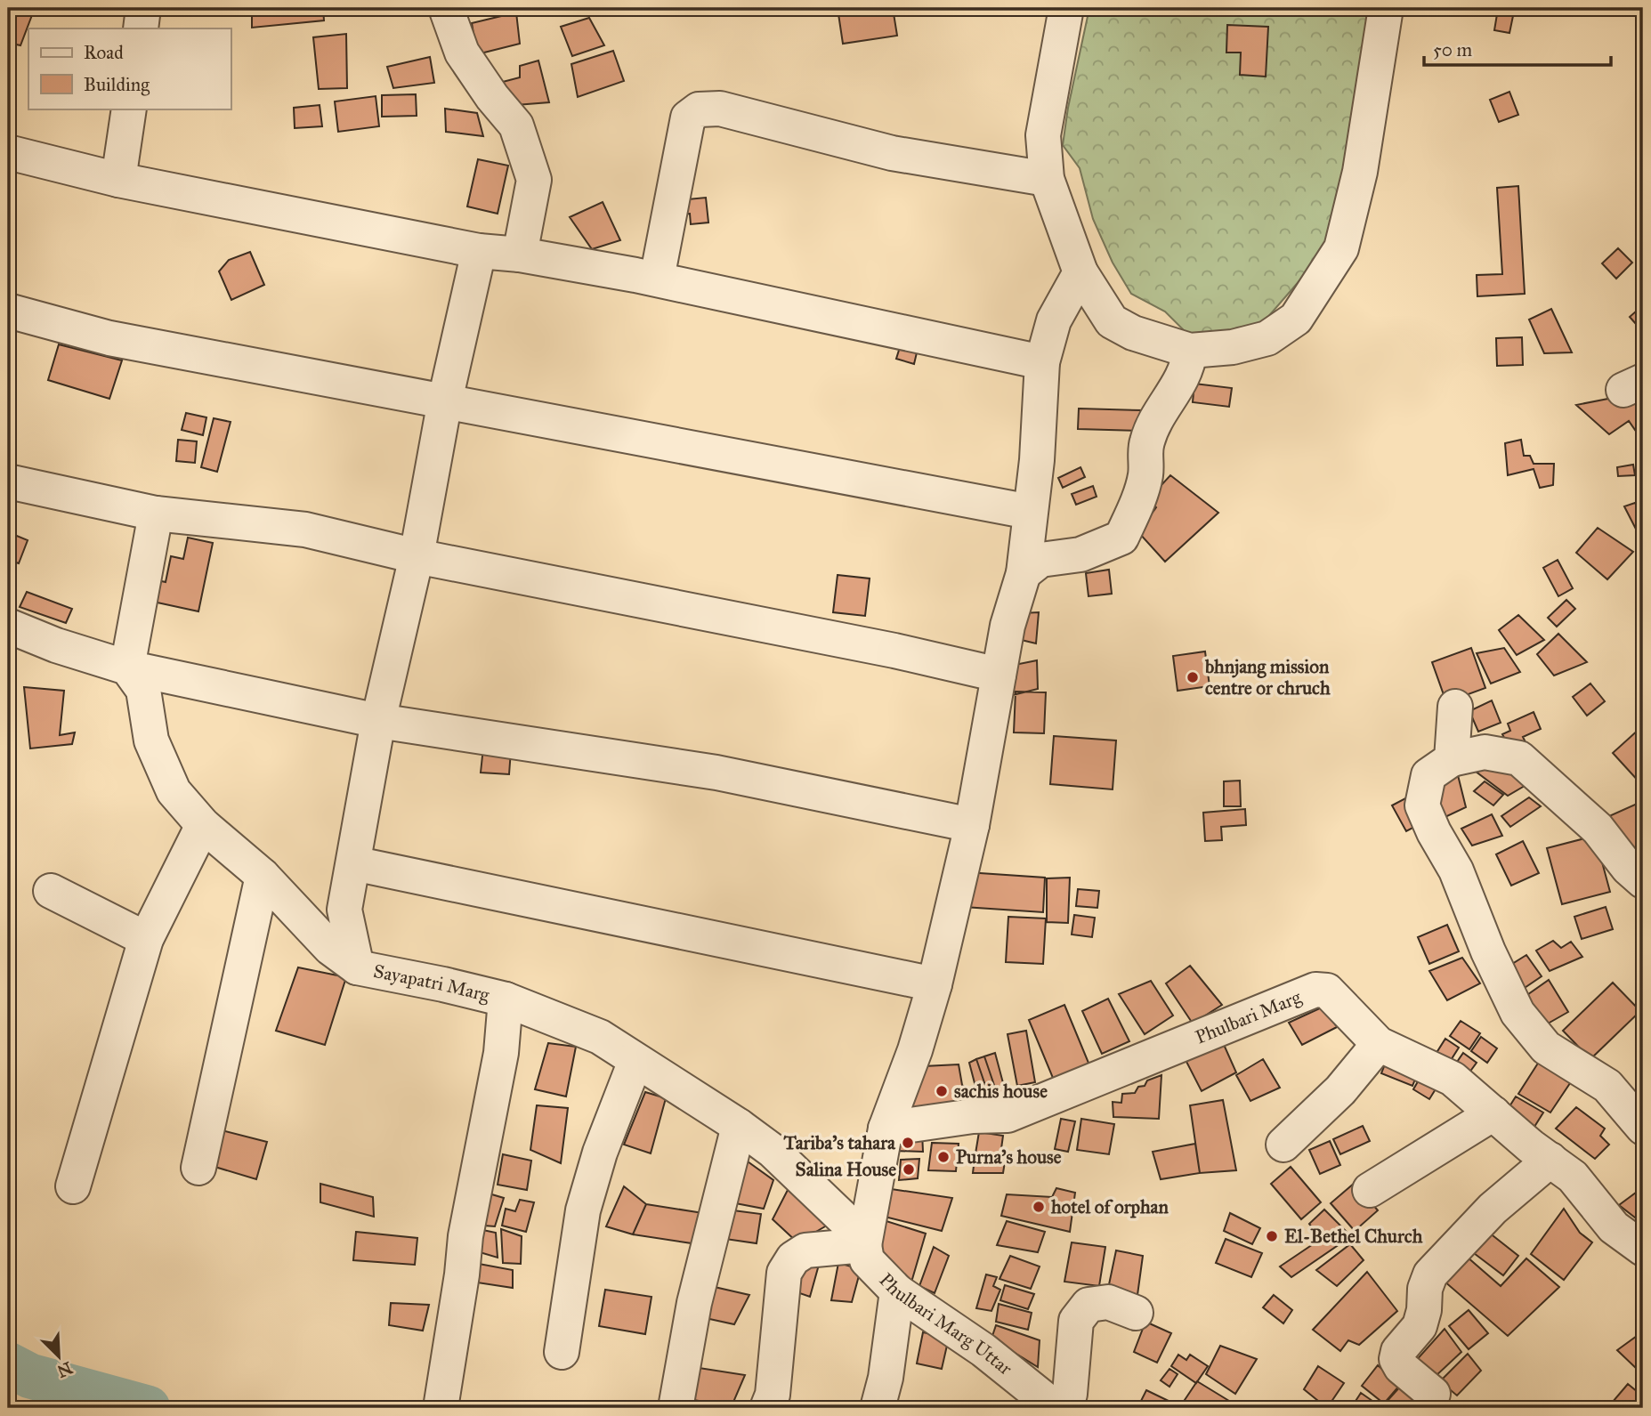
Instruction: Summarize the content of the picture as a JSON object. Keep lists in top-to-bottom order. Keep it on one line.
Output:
{"streets":{"street":["Sayapatri Marg","Phulbari Marg","Phulbari Marg Uttar"]},"crossings":[["Sayapatri Marg","Phulbari Marg Uttar"]],"places":["bhnjang mission centre or chruch","sachis house","Tariba's tahara","Purna's house","Salina House","hotel of orphan","El-Bethel Church"],"legend":["Road","Building"],"scale_bar":"50 m","north":"bottom right"}
